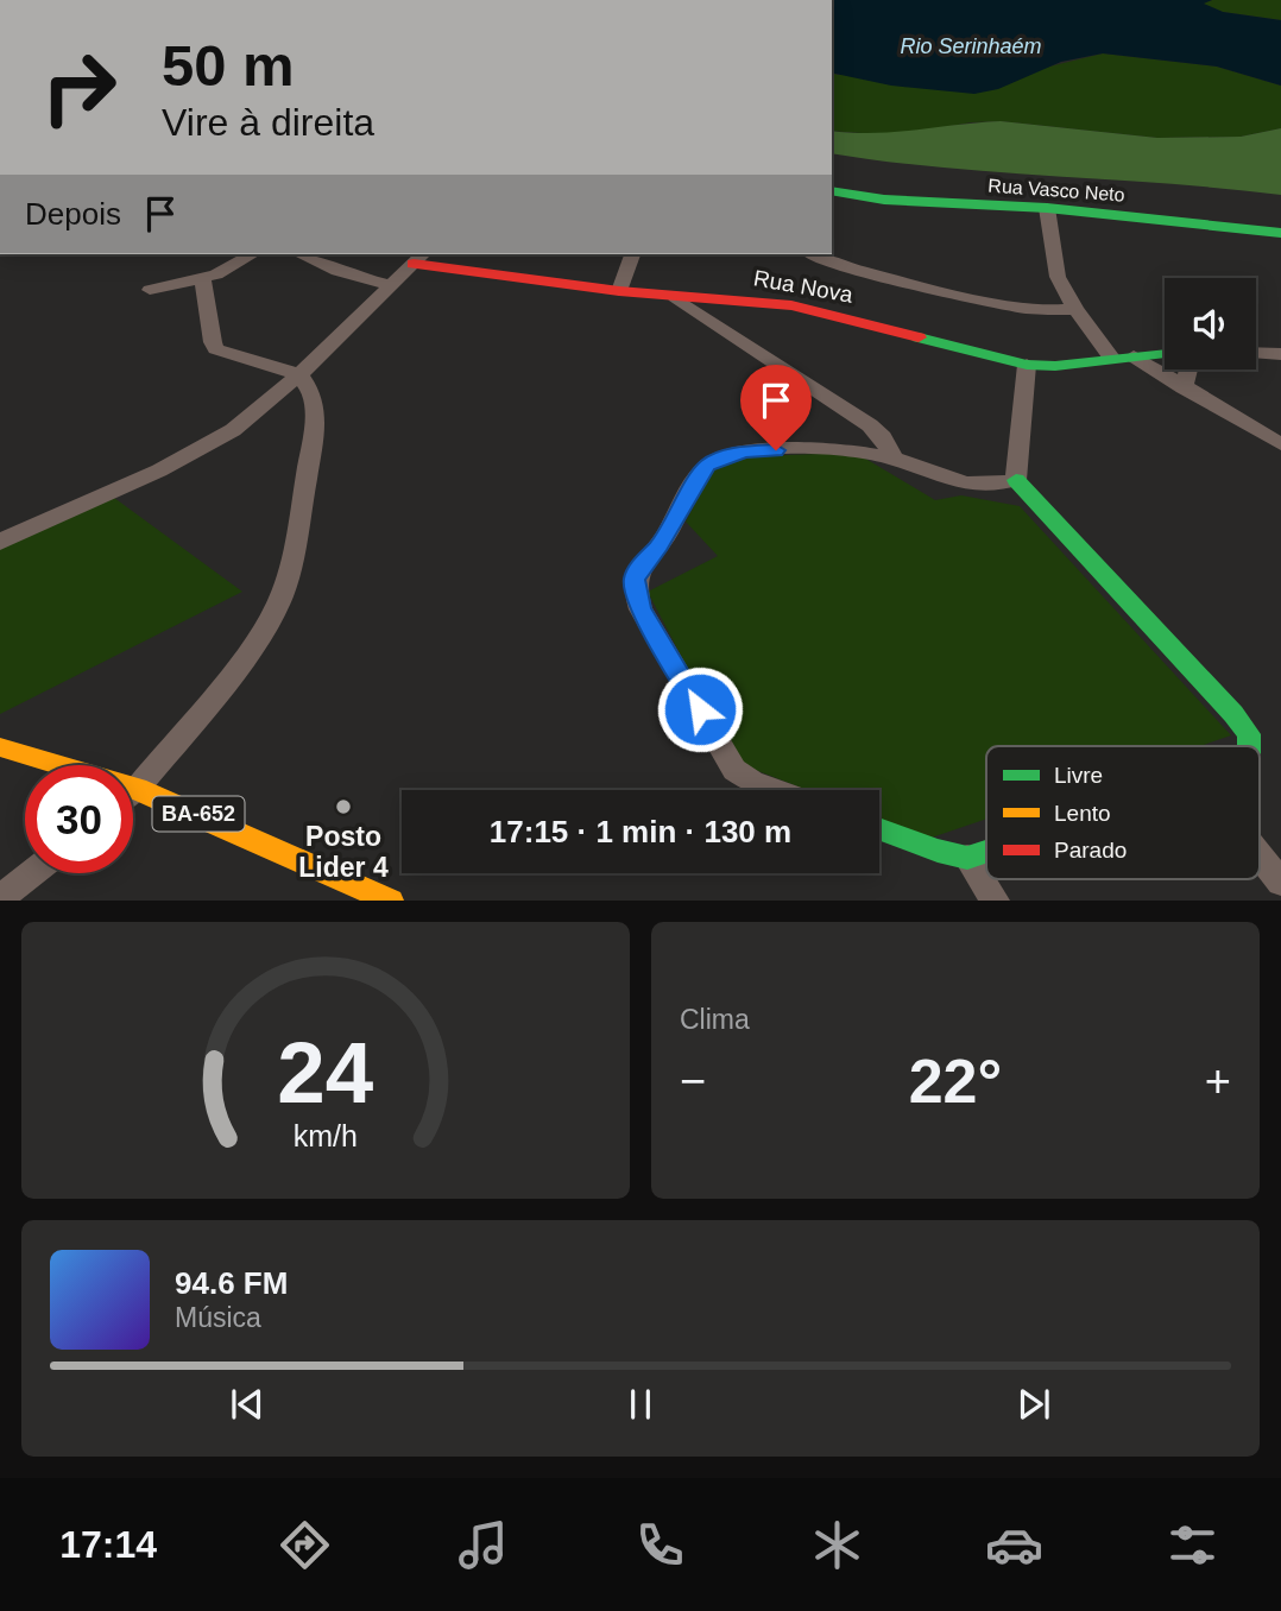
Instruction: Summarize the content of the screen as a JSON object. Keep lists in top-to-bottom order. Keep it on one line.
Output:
{"streets":{"street":["Rua Vasco Neto","Rua Nova","BA-652"]},"water":["Rio Serinhaém"],"places":["Posto Lider 4"],"legend":["Livre","Lento","Parado"],"page":{"turn":["50 m","Vire à direita"],"then":"Depois","limit":"30","trip":"17:15 · 1 min · 130 m","tile":"Clima","heat":["−","22°","+"],"song":["94.6 FM","Música"],"tabs":"17:14","gauge":["24","km/h"]}}
